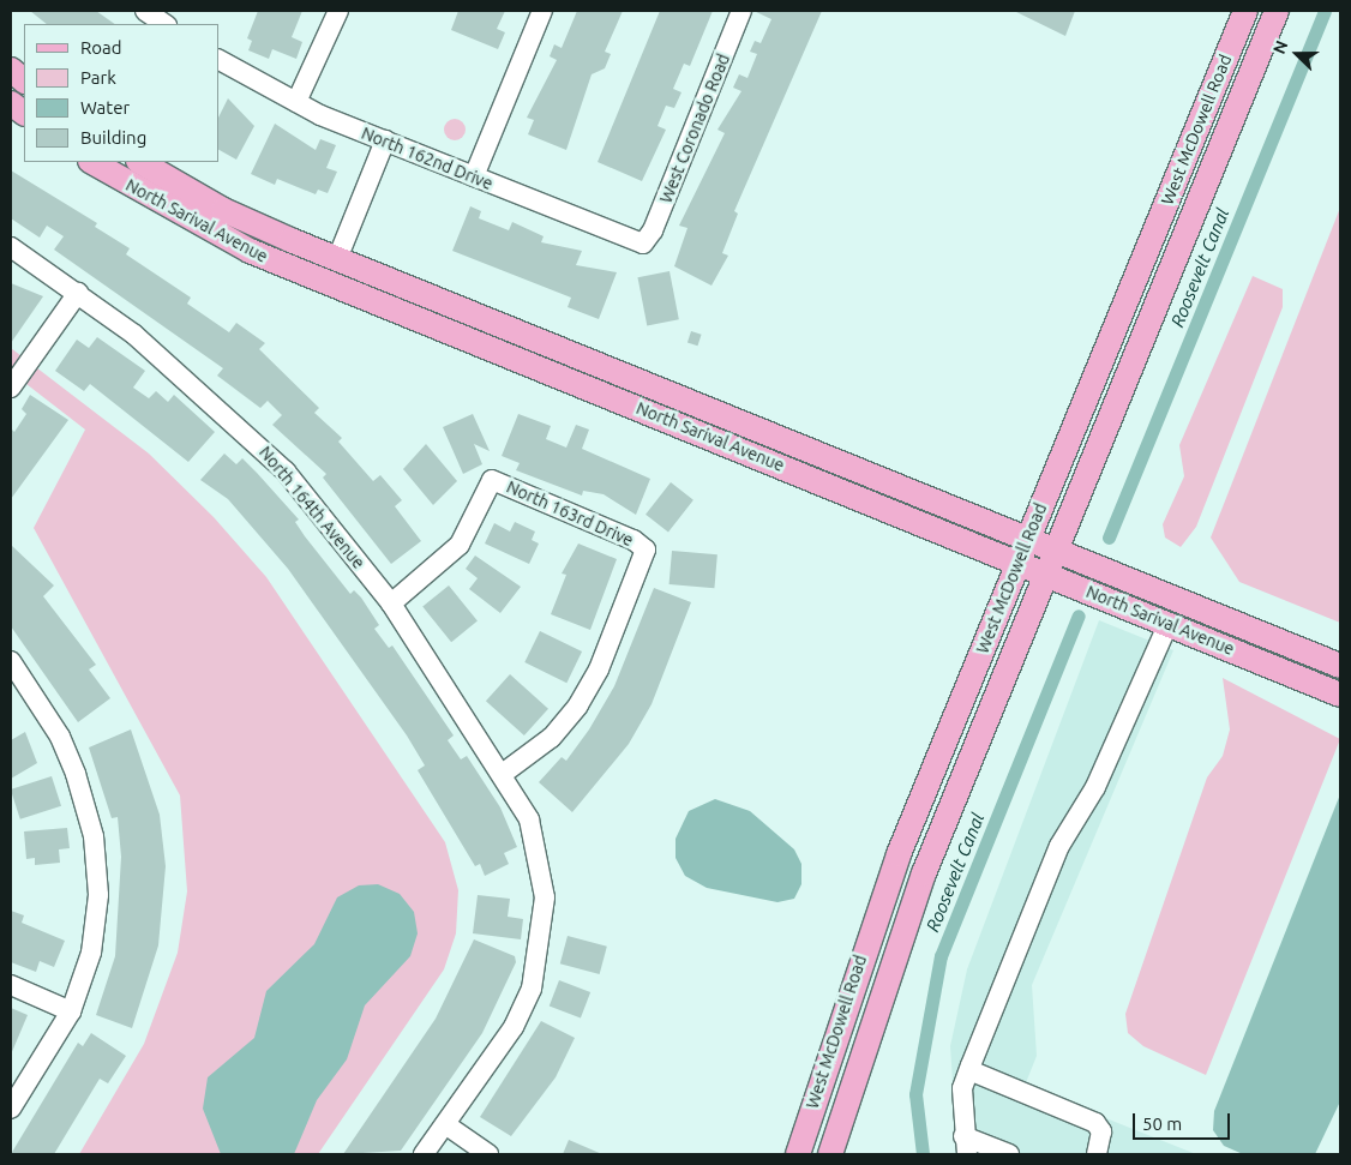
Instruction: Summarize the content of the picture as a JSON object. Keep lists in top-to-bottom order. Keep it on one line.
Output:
{"streets":{"main road":["West McDowell Road","North Sarival Avenue"],"street":["West Coronado Road","North 162nd Drive","North 164th Avenue","North 163rd Drive"]},"crossings":[["West Coronado Road","North 162nd Drive"],["West McDowell Road","North Sarival Avenue"],["North 164th Avenue","North 163rd Drive"]],"water":["Roosevelt Canal"],"legend":["Road","Park","Water","Building"],"scale_bar":"50 m","north":"left"}
